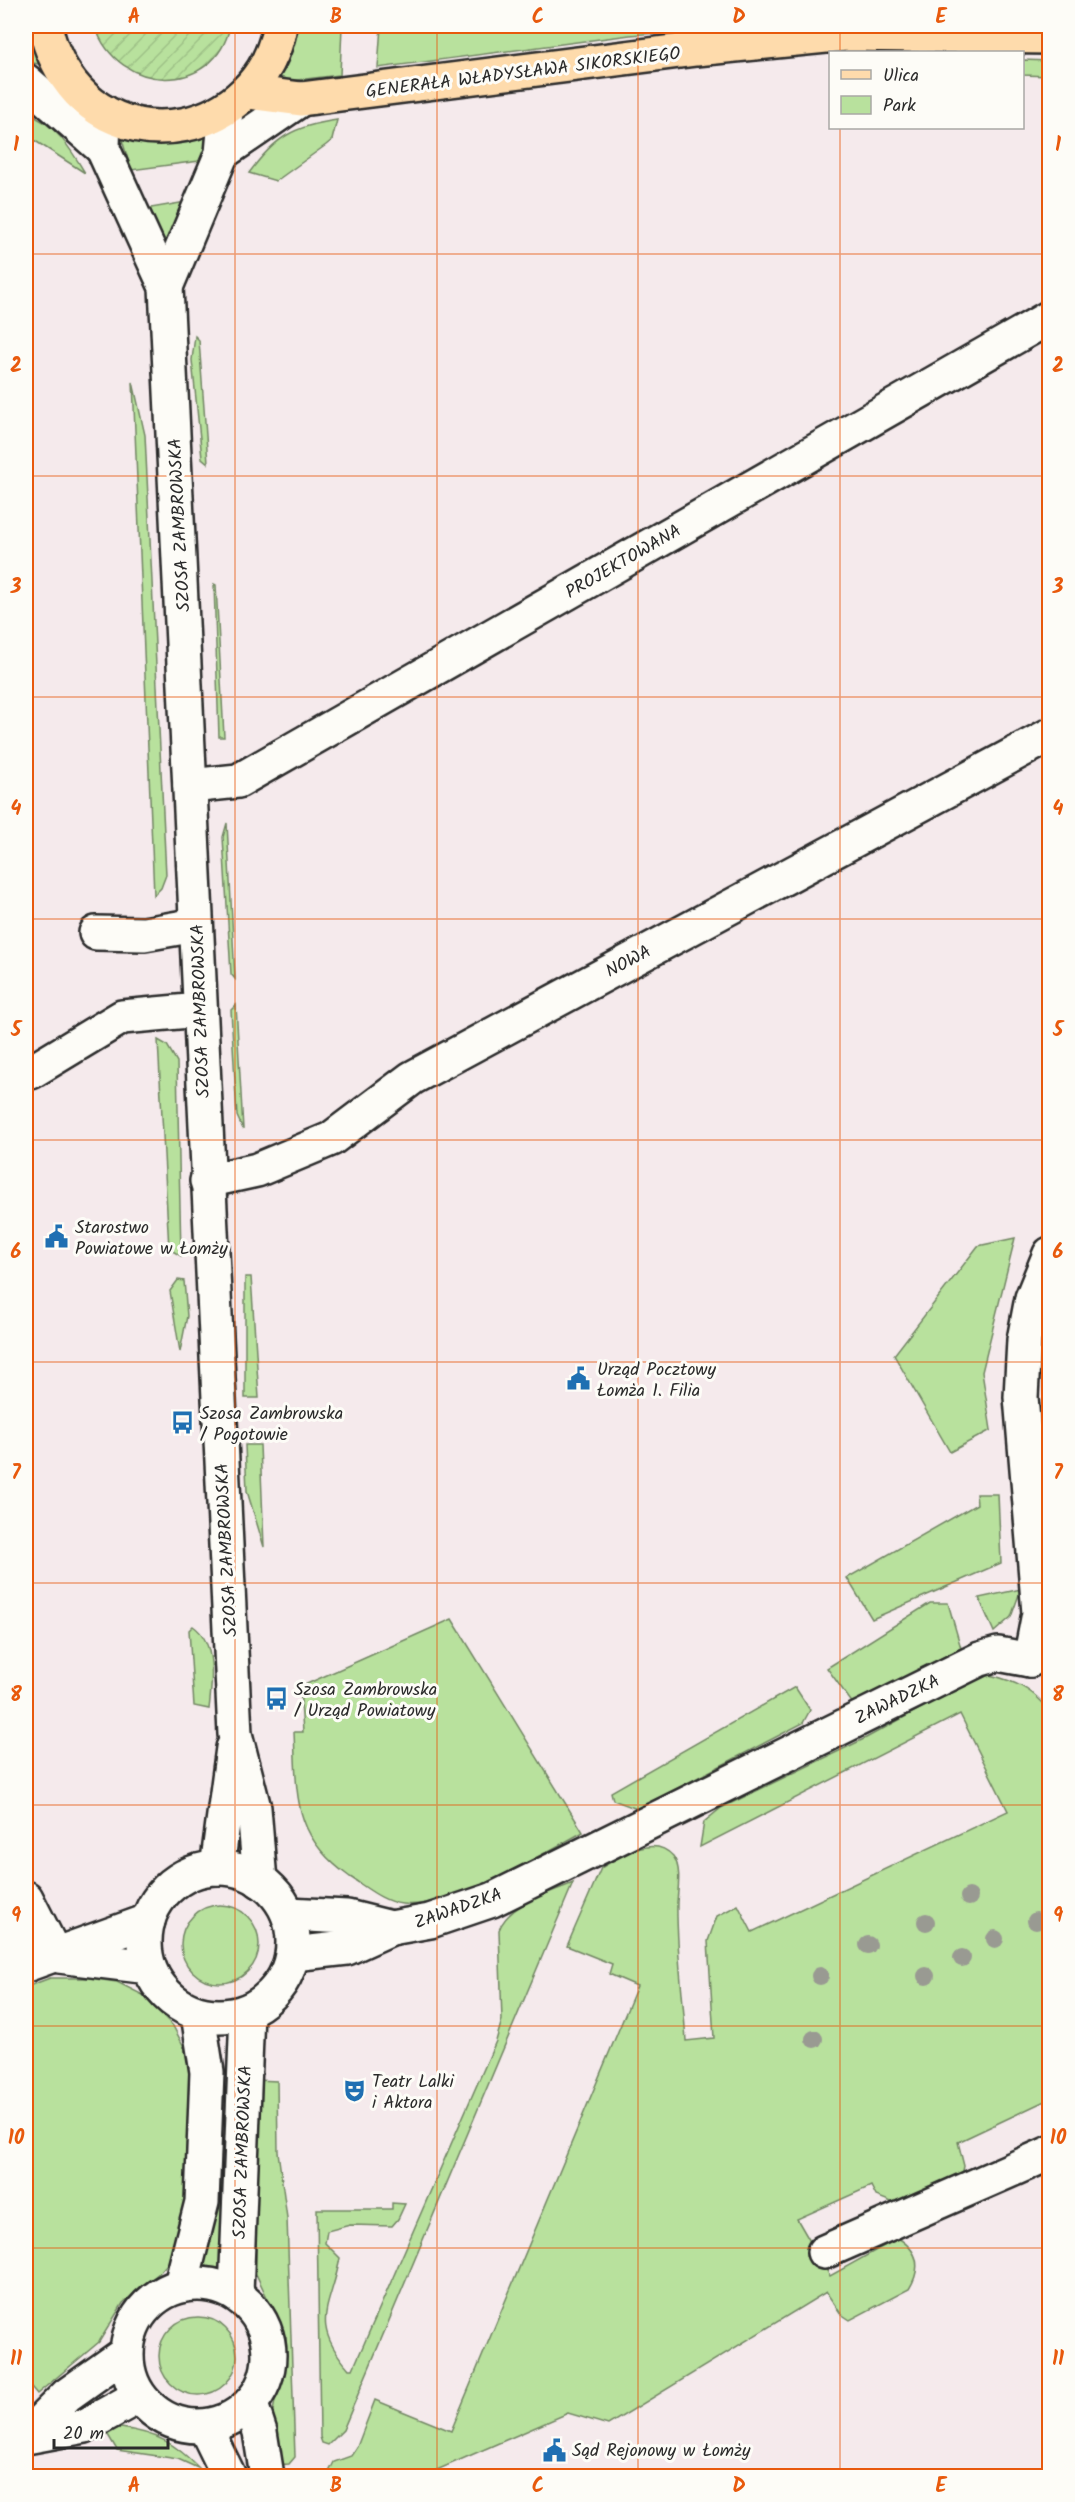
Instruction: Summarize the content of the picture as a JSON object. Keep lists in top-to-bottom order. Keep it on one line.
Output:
{"streets":{"main road":["GENERAŁA WŁADYSŁAWA SIKORSKIEGO"],"street":["SZOSA ZAMBROWSKA","PROJEKTOWANA","NOWA","ZAWADZKA"]},"crossings":[["GENERAŁA WŁADYSŁAWA SIKORSKIEGO","SZOSA ZAMBROWSKA"],["SZOSA ZAMBROWSKA","PROJEKTOWANA"],["SZOSA ZAMBROWSKA","NOWA"],["SZOSA ZAMBROWSKA","ZAWADZKA"]],"places":{"public building":["Starostwo Powiatowe w Łomży","Urząd Pocztowy Łomża 1. Filia","Sąd Rejonowy w Łomży"],"bus stop":["Szosa Zambrowska / Pogotowie","Szosa Zambrowska / Urząd Powiatowy"],"theatre":["Teatr Lalki i Aktora"]},"legend":["Ulica","Park"],"scale_bar":"20 m","grid":{"columns":["A","B","C","D","E"],"rows":["1","2","3","4","5","6","7","8","9","10","11"]}}
